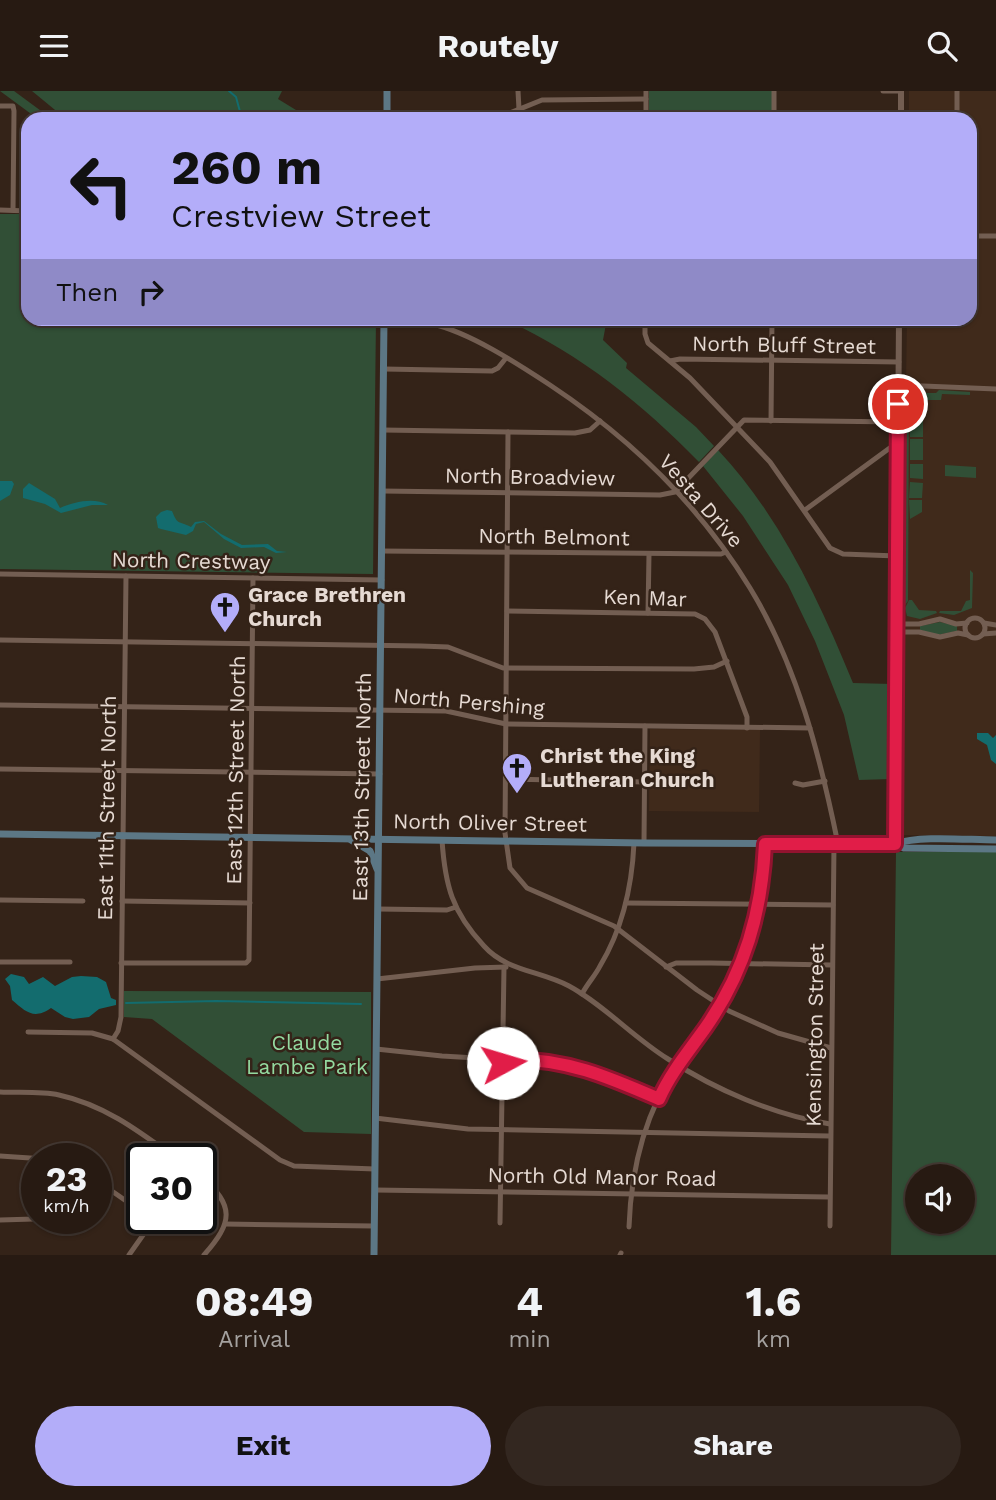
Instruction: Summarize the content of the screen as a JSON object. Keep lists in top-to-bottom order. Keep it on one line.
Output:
{"streets":{"main road":["East 13th Street North","North Oliver Street"],"street":["North Bluff Street","North Broadview","Vesta Drive","North Belmont","North Crestway","Ken Mar","North Pershing","East 12th Street North","East 11th Street North","Kensington Street","North Old Manor Road"]},"crossings":[["North Broadview","Vesta Drive"],["North Broadview","East 13th Street North"],["Vesta Drive","North Belmont"],["Vesta Drive","North Pershing"],["Vesta Drive","North Oliver Street"],["Vesta Drive","Kensington Street"],["North Belmont","East 13th Street North"],["North Crestway","East 12th Street North"],["North Crestway","East 13th Street North"],["North Crestway","East 11th Street North"],["Ken Mar","North Pershing"],["North Pershing","East 12th Street North"],["North Pershing","East 13th Street North"],["North Pershing","East 11th Street North"],["East 12th Street North","East 11th Street North"],["East 12th Street North","North Oliver Street"],["East 13th Street North","North Oliver Street"],["East 13th Street North","North Old Manor Road"],["East 11th Street North","North Oliver Street"],["North Oliver Street","Kensington Street"],["Kensington Street","North Old Manor Road"]],"parks":["Claude Lambe Park"],"places":{"church":["Grace Brethren Church","Christ the King Lutheran Church"]},"page":{"header":"Routely","turn":["260 m","Crestview Street"],"then":"Then","speed":"23 km/h","limit":"30","eta":["08:49","Arrival","4","min","1.6","km"],"buttons":["Exit","Share"]}}
